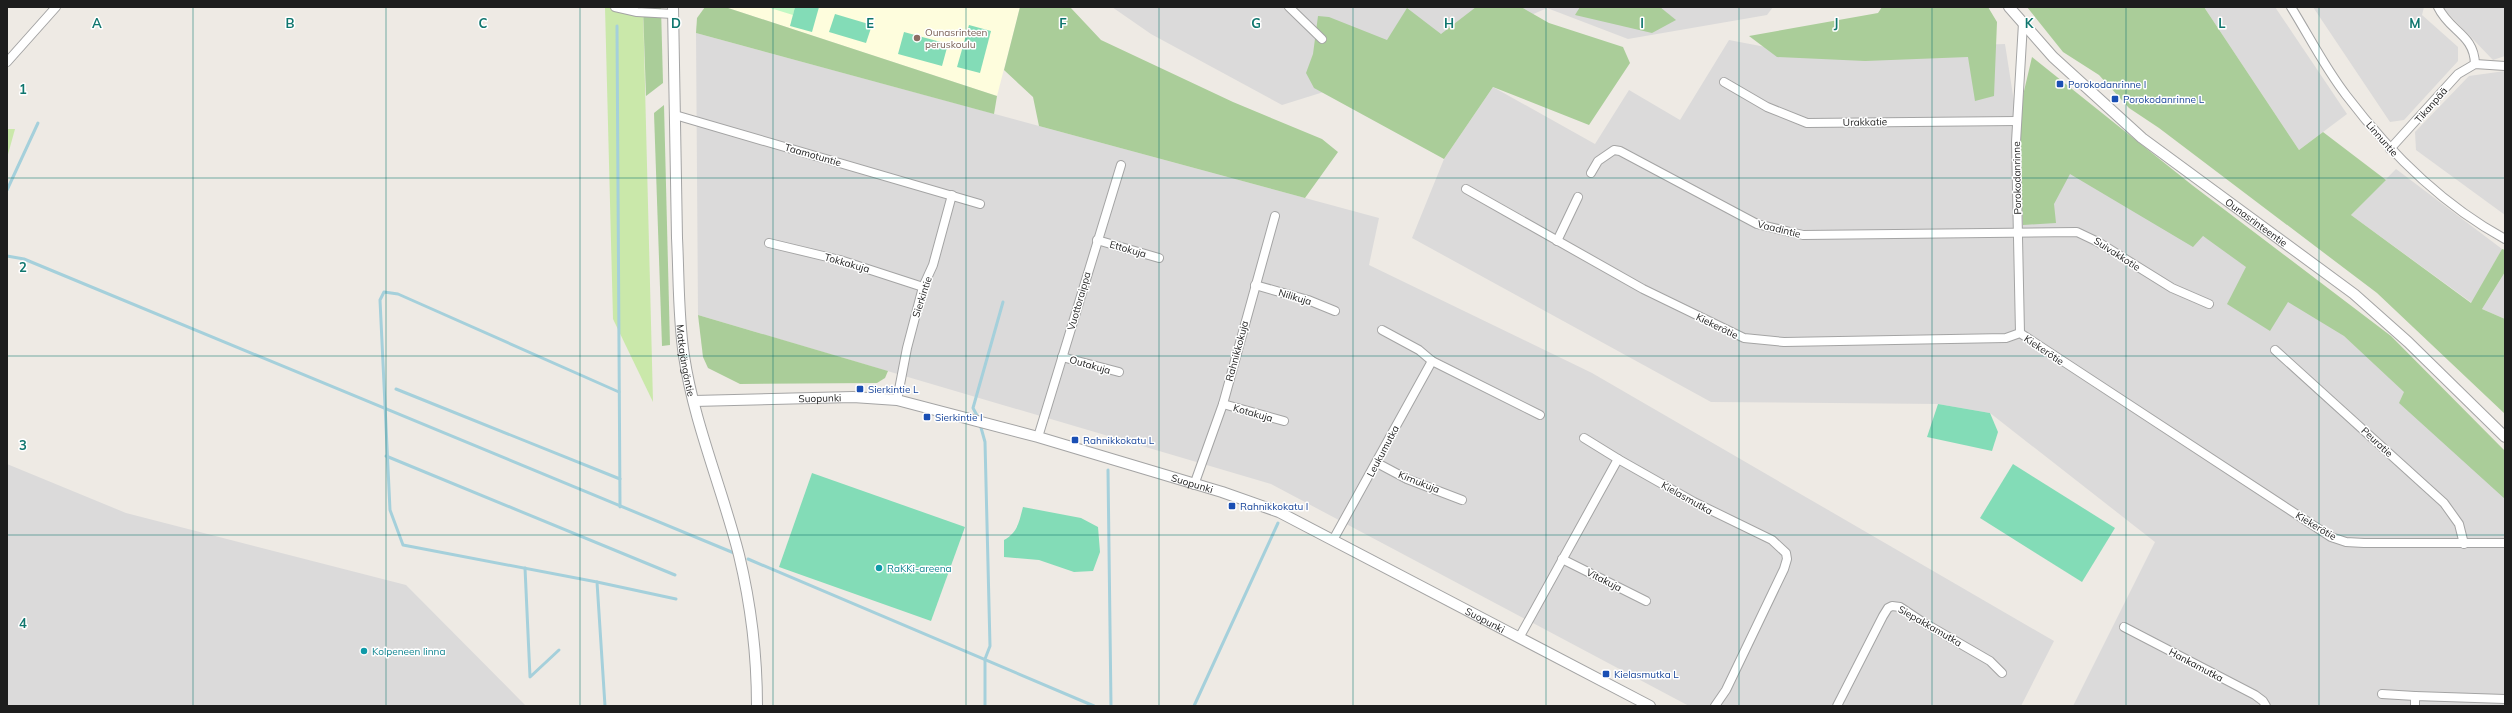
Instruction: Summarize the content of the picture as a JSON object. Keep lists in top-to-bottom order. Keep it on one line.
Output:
{"streets":{"street":["Tikanpää","Urakkatie","Linnuntie","Taamotuntie","Porokodanrinne","Ounasrinteentie","Vaadintie","Ettokuja","Suivakkotie","Tokkakuja","Sierkintie","Nilikuja","Vuottoraippa","Kiekerötie","Rahnikkokuja","Matkajängäntie","Outakuja","Suopunki","Kotakuja","Peuratie","Leukumutka","Kirnukuja","Kielasmutka","Vitakuja","Siepakkamutka","Hankamutka"]},"crossings":[["Tikanpää","Linnuntie"],["Urakkatie","Porokodanrinne"],["Taamotuntie","Sierkintie"],["Taamotuntie","Matkajängäntie"],["Porokodanrinne","Ounasrinteentie"],["Porokodanrinne","Vaadintie"],["Porokodanrinne","Suivakkotie"],["Porokodanrinne","Kiekerötie"],["Vaadintie","Suivakkotie"],["Ettokuja","Vuottoraippa"],["Tokkakuja","Sierkintie"],["Sierkintie","Suopunki"],["Nilikuja","Rahnikkokuja"],["Vuottoraippa","Outakuja"],["Vuottoraippa","Suopunki"],["Kiekerötie","Peuratie"],["Rahnikkokuja","Suopunki"],["Rahnikkokuja","Kotakuja"],["Matkajängäntie","Suopunki"],["Suopunki","Leukumutka"],["Leukumutka","Kirnukuja"]],"places":{"other":["Ounasrinteen peruskoulu","RaKKi-areena","Kolpeneen linna"],"transit":["Porokodanrinne I","Porokodanrinne L","Sierkintie L","Sierkintie I","Rahnikkokatu L","Rahnikkokatu I","Kielasmutka L"]},"grid":{"columns":["A","B","C","D","E","F","G","H","I","J","K","L","M"],"rows":["1","2","3","4"]}}
